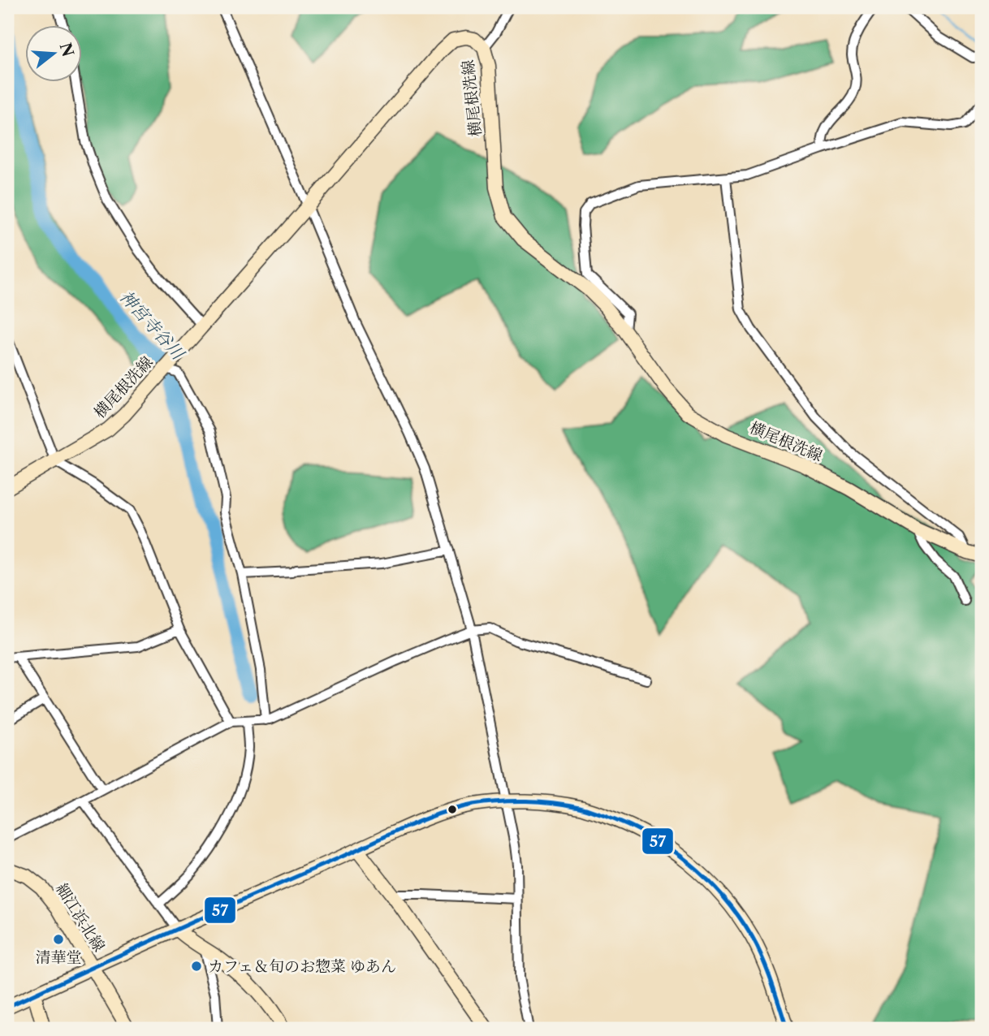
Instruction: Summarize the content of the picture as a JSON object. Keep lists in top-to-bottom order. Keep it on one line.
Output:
{"streets":{"main road":["横尾根洗線","細江浜北線"]},"water":["神宮寺谷川"],"places":["清華堂","カフェ＆旬のお惣菜 ゆあん"],"lines":["transit line 57"],"north":"right"}
